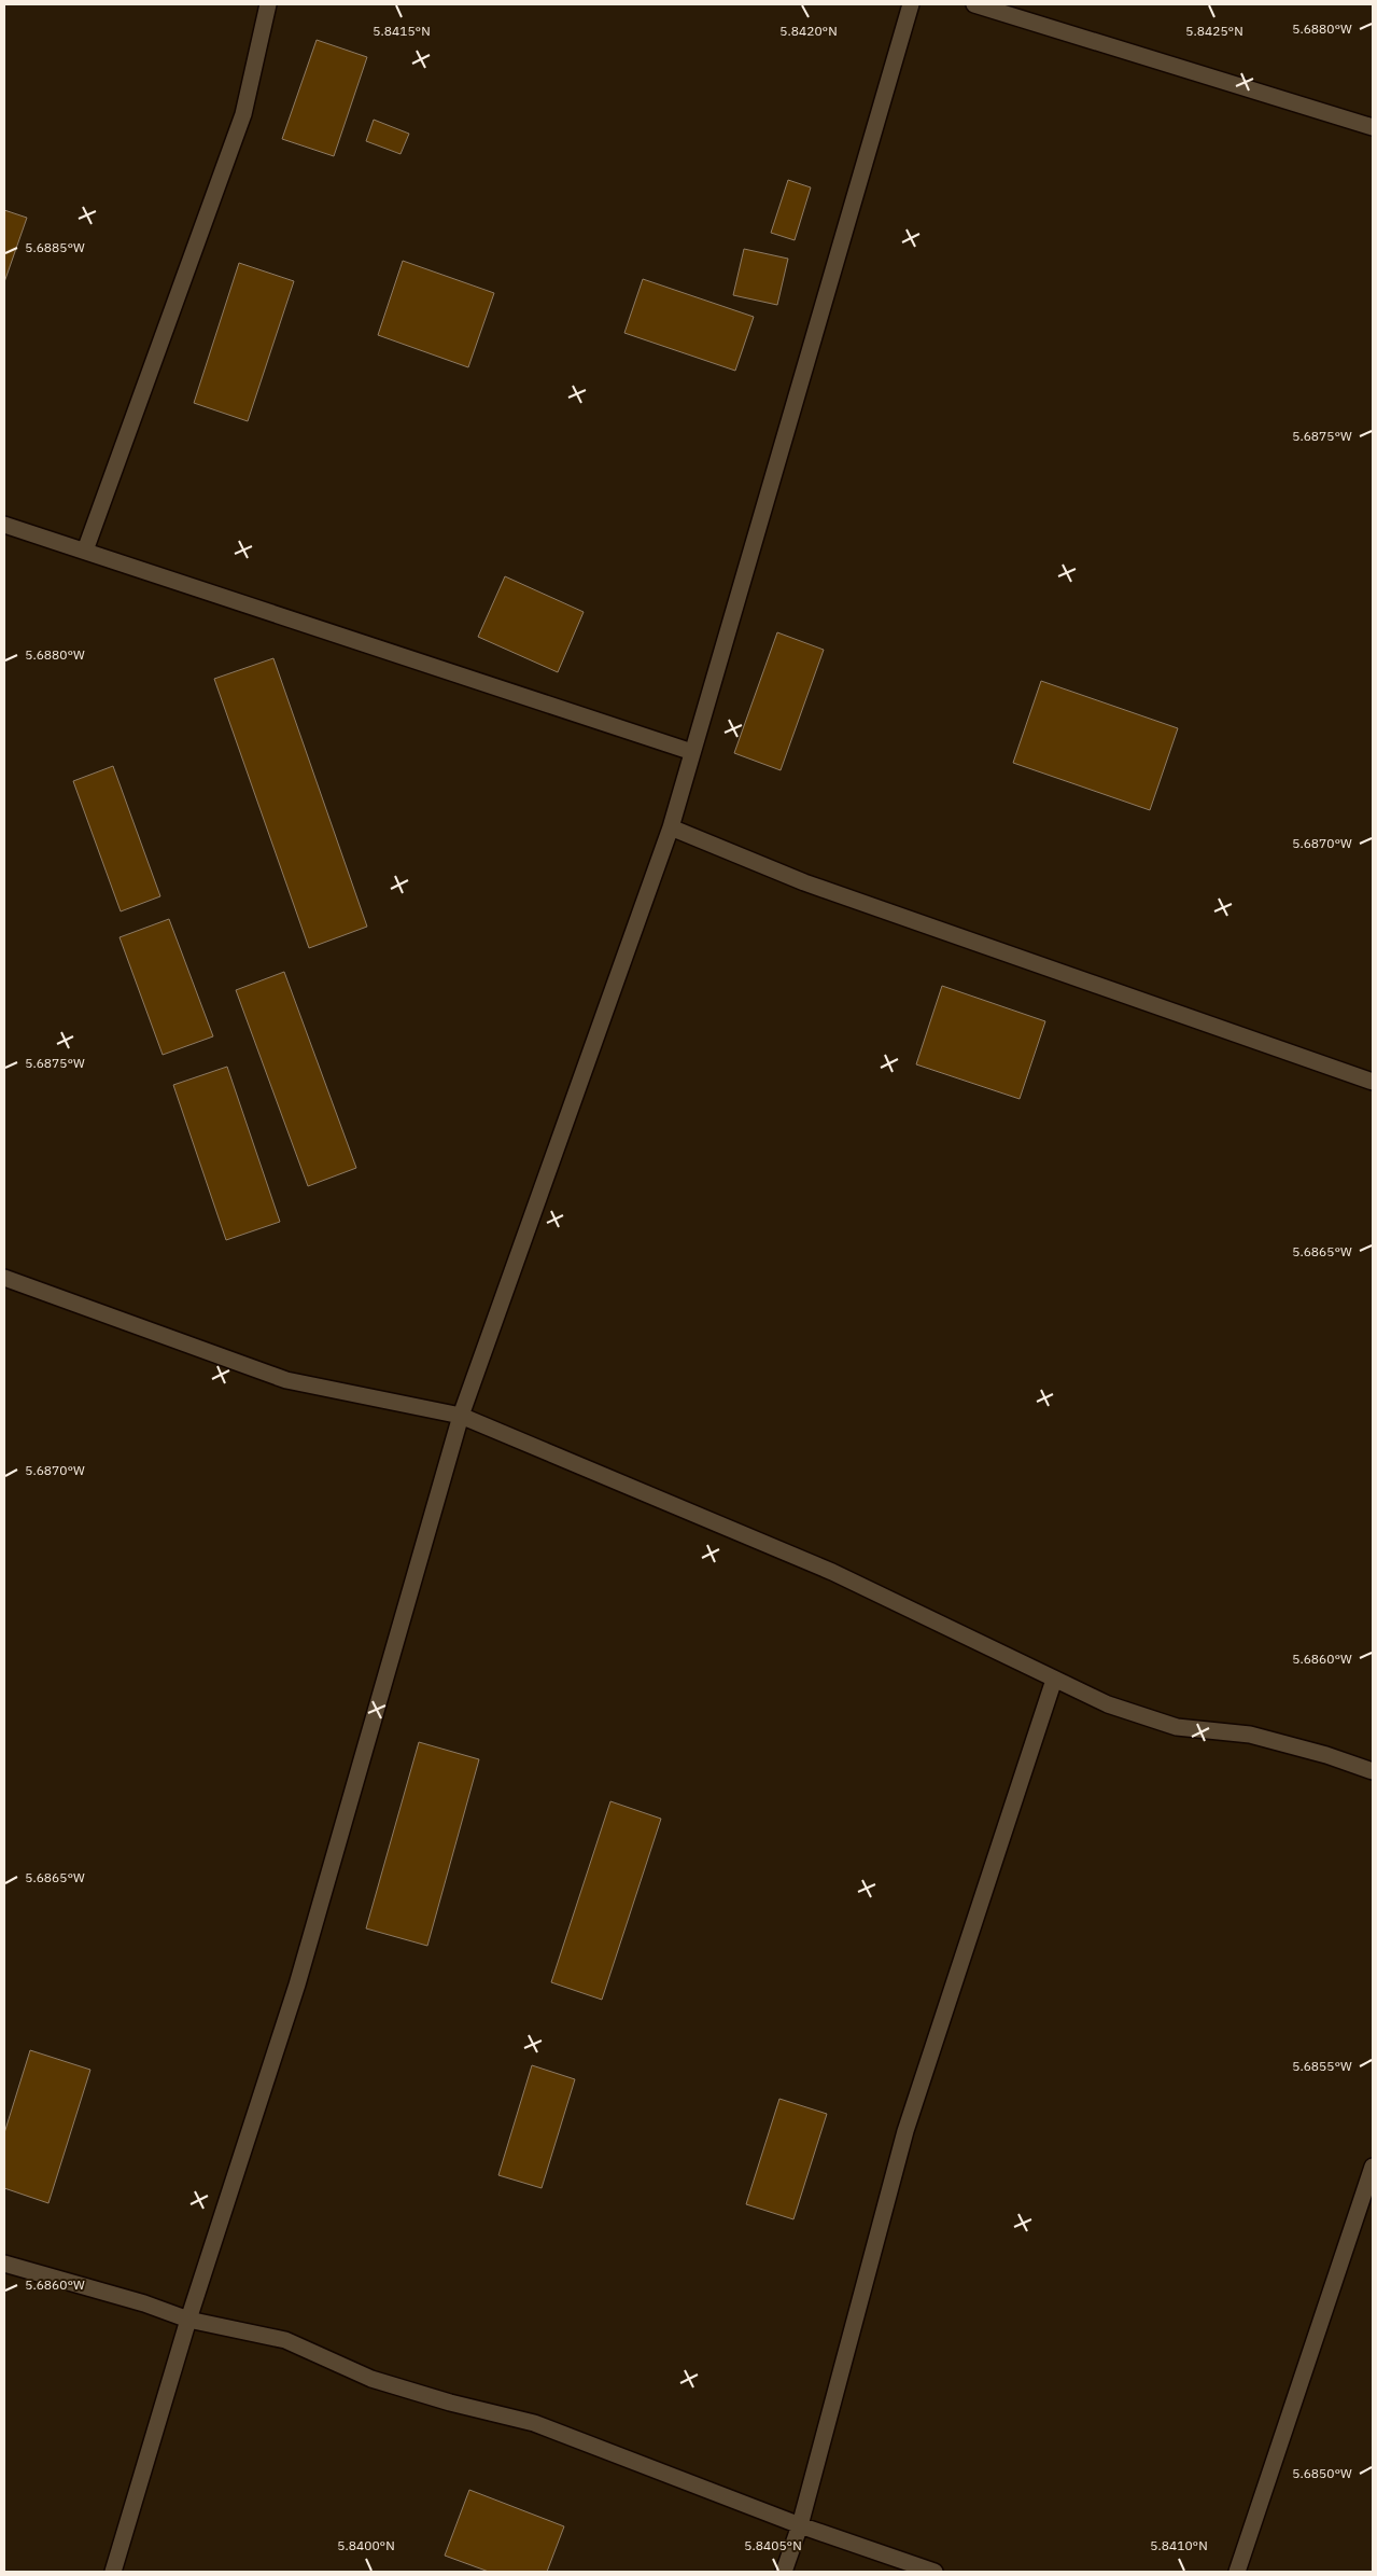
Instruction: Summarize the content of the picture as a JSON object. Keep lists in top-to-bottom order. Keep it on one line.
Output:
{"coordinates":["5.6880°W","5.8415°N","5.8420°N","5.8425°N","5.6885°W","5.6875°W","5.6870°W","5.6865°W","5.6860°W","5.6855°W","5.6850°W","5.8400°N","5.8405°N","5.8410°N"]}
